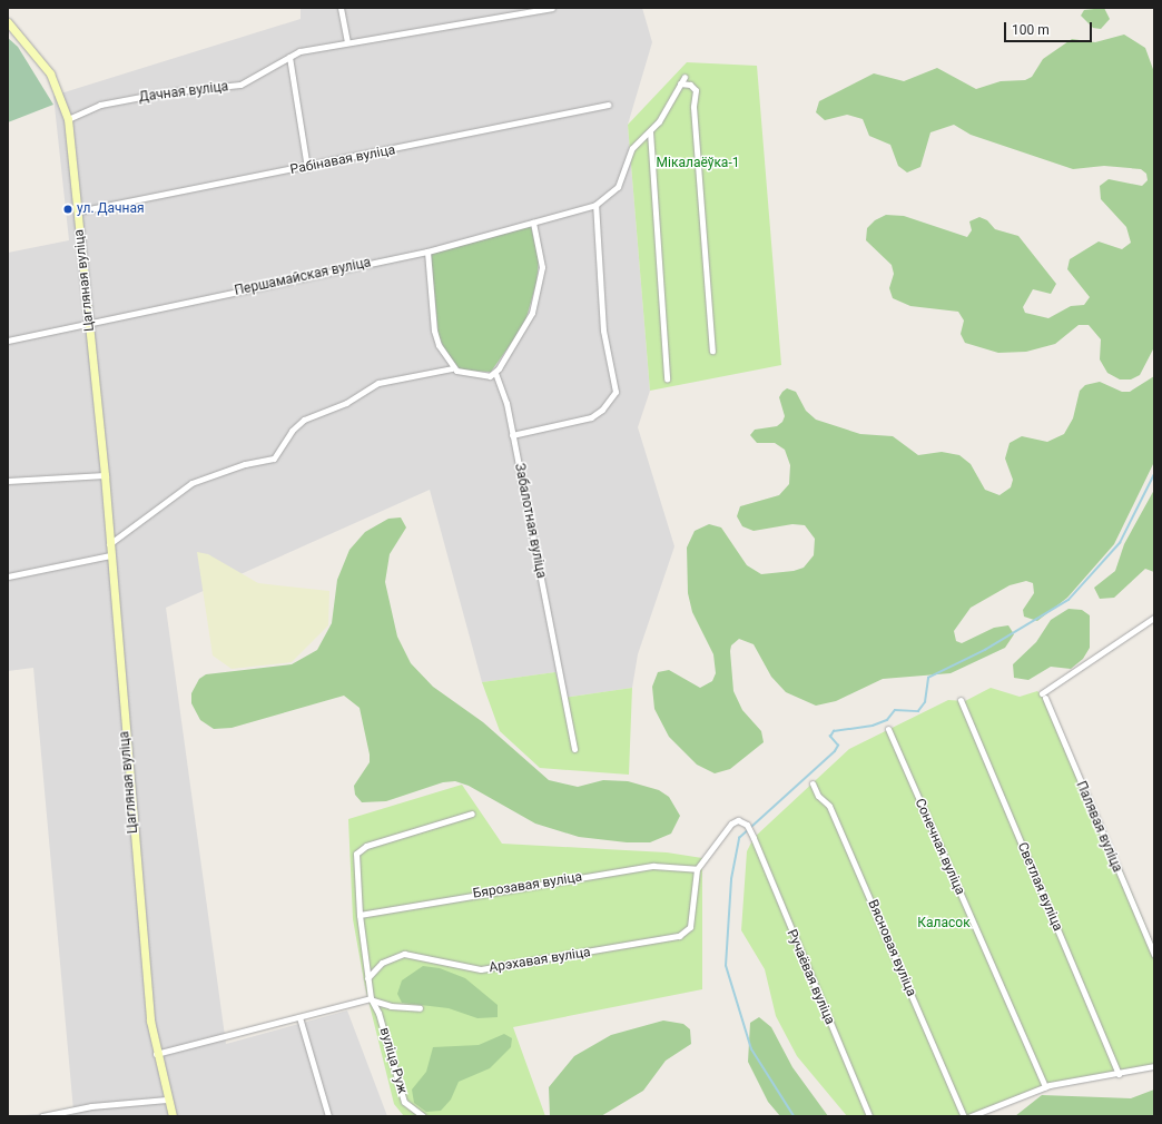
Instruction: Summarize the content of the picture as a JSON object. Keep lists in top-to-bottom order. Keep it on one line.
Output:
{"streets":{"street":["Дачная вуліца","Рабінавая вуліца","Першамайская вуліца","Цагляная вуліца","Забалотная вуліца","Палявая вуліца","Сонечная вуліца","Бярозавая вуліца","Светлая вуліца","Вясновая вуліца","Арэхавая вуліца","Ручаёвая вуліца","вуліца Руж"]},"crossings":[["Дачная вуліца","Цагляная вуліца"],["Рабінавая вуліца","Цагляная вуліца"],["Першамайская вуліца","Цагляная вуліца"],["Бярозавая вуліца","Арэхавая вуліца"],["Бярозавая вуліца","Ручаёвая вуліца"],["Бярозавая вуліца","вуліца Руж"],["Арэхавая вуліца","Ручаёвая вуліца"],["Арэхавая вуліца","вуліца Руж"]],"parks":["Мікалаёўка-1","Каласок"],"places":["ул. Дачная"],"scale_bar":"100 m"}
